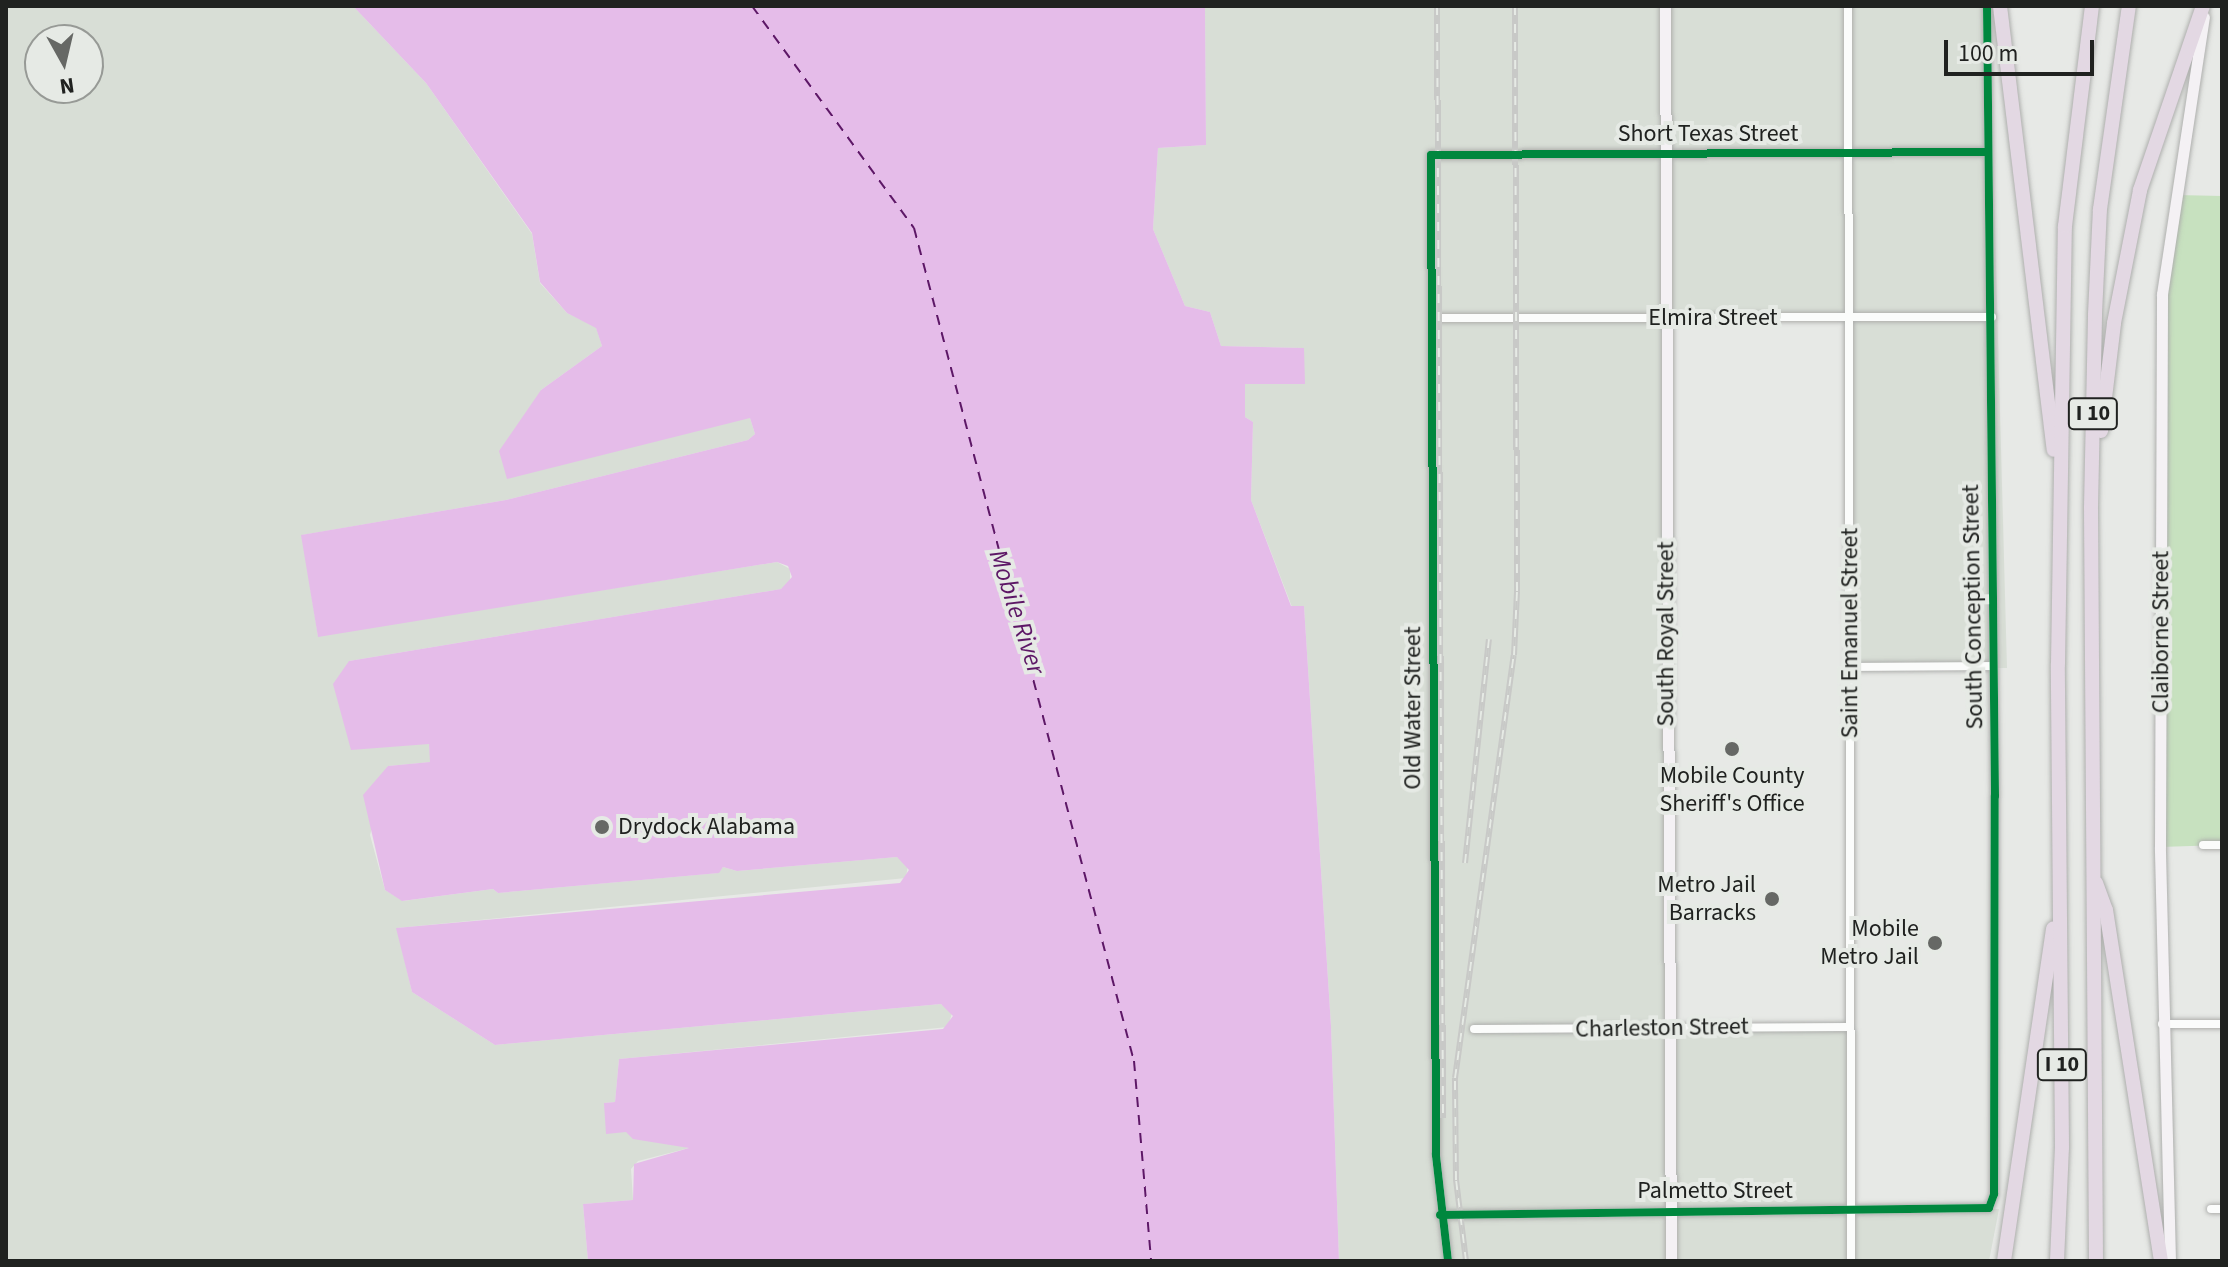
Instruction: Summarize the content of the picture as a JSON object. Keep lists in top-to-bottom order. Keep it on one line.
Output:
{"streets":{"highway":["I 10"],"street":["Short Texas Street","Elmira Street","South Conception Street","Claiborne Street","Saint Emanuel Street","South Royal Street","Old Water Street","Charleston Street","Palmetto Street"]},"crossings":[["Short Texas Street","South Conception Street"],["Short Texas Street","Saint Emanuel Street"],["Short Texas Street","South Royal Street"],["Short Texas Street","Old Water Street"],["Elmira Street","South Conception Street"],["Elmira Street","Saint Emanuel Street"],["Elmira Street","South Royal Street"],["Elmira Street","Old Water Street"],["South Conception Street","Palmetto Street"],["Saint Emanuel Street","Charleston Street"],["Saint Emanuel Street","Palmetto Street"],["South Royal Street","Charleston Street"],["South Royal Street","Palmetto Street"],["Old Water Street","Palmetto Street"]],"water":["Mobile River"],"places":["Mobile County Sheriff's Office","Drydock Alabama","Metro Jail Barracks","Mobile Metro Jail"],"scale_bar":"100 m","north":"bottom"}
